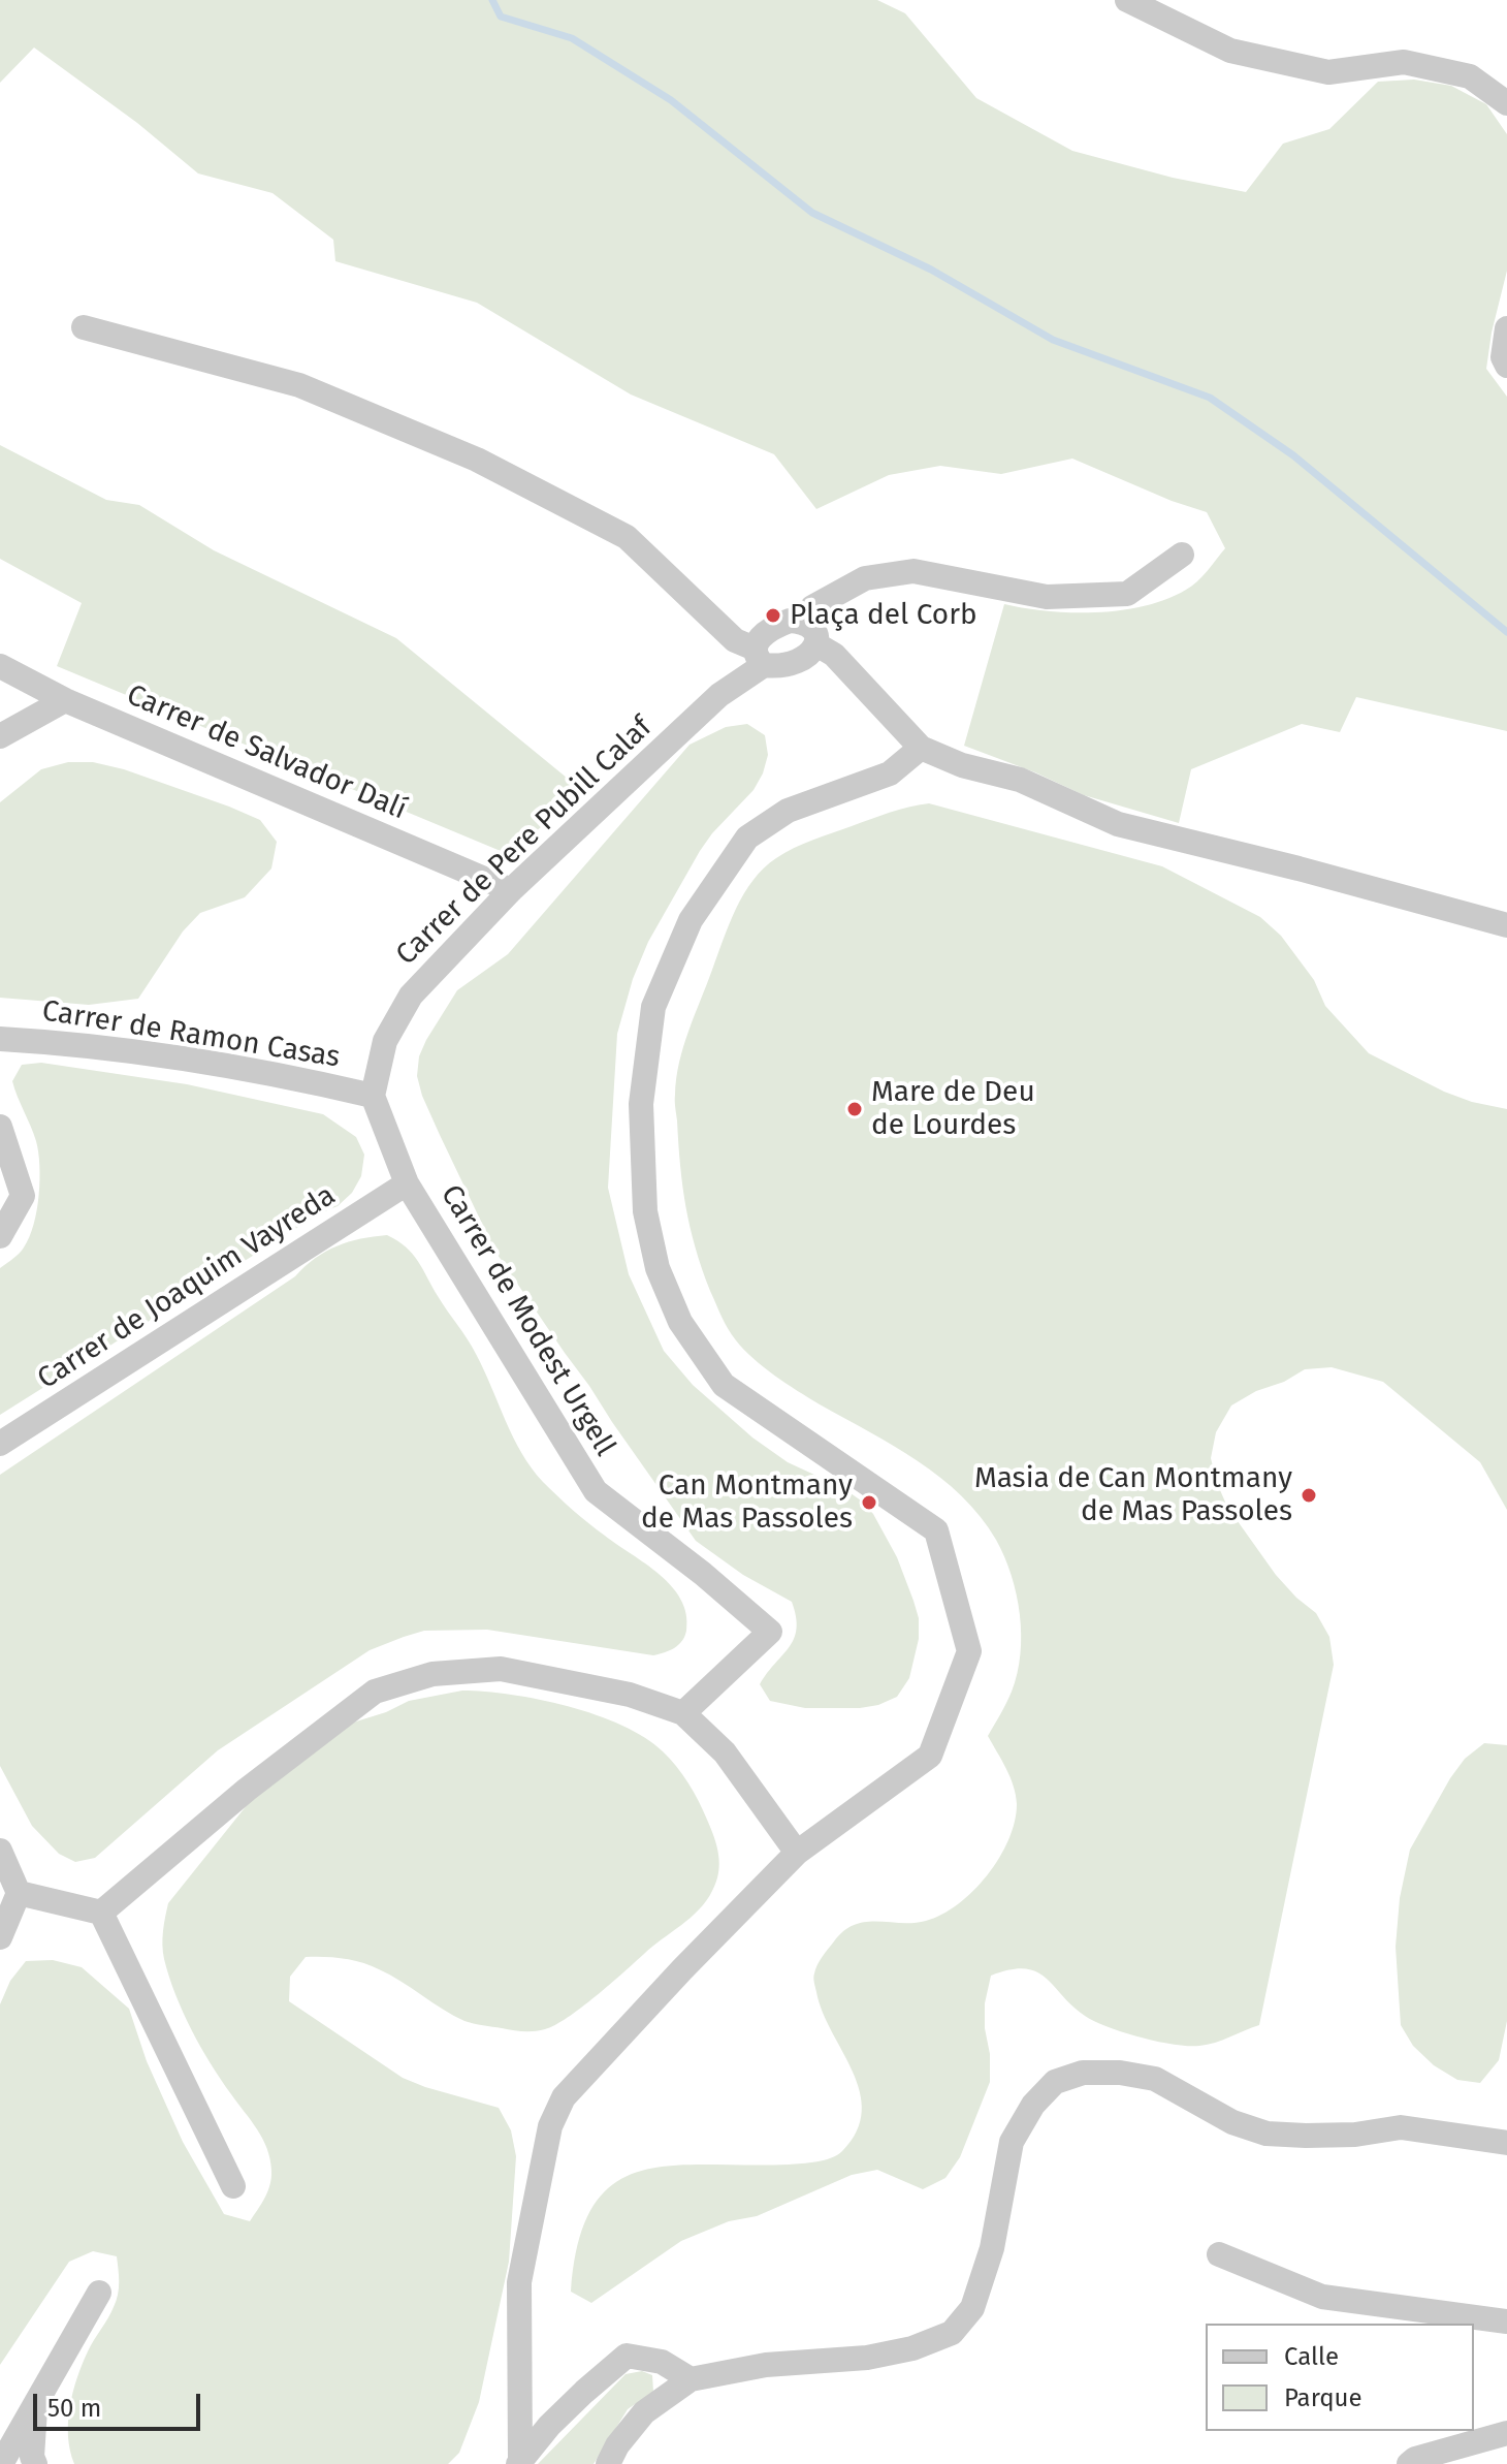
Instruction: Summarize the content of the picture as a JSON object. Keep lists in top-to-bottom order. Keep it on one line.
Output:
{"streets":{"street":["Carrer de Salvador Dalí","Carrer de Pere Pubill Calaf","Carrer de Ramon Casas","Carrer de Joaquim Vayreda","Carrer de Modest Urgell"]},"crossings":[["Carrer de Salvador Dalí","Carrer de Pere Pubill Calaf"],["Carrer de Pere Pubill Calaf","Carrer de Ramon Casas"],["Carrer de Pere Pubill Calaf","Carrer de Modest Urgell"],["Carrer de Ramon Casas","Carrer de Modest Urgell"],["Carrer de Joaquim Vayreda","Carrer de Modest Urgell"]],"places":["Plaça del Corb","Mare de Deu de Lourdes","Masia de Can Montmany de Mas Passoles","Can Montmany de Mas Passoles"],"legend":["Calle","Parque"],"scale_bar":"50 m"}
